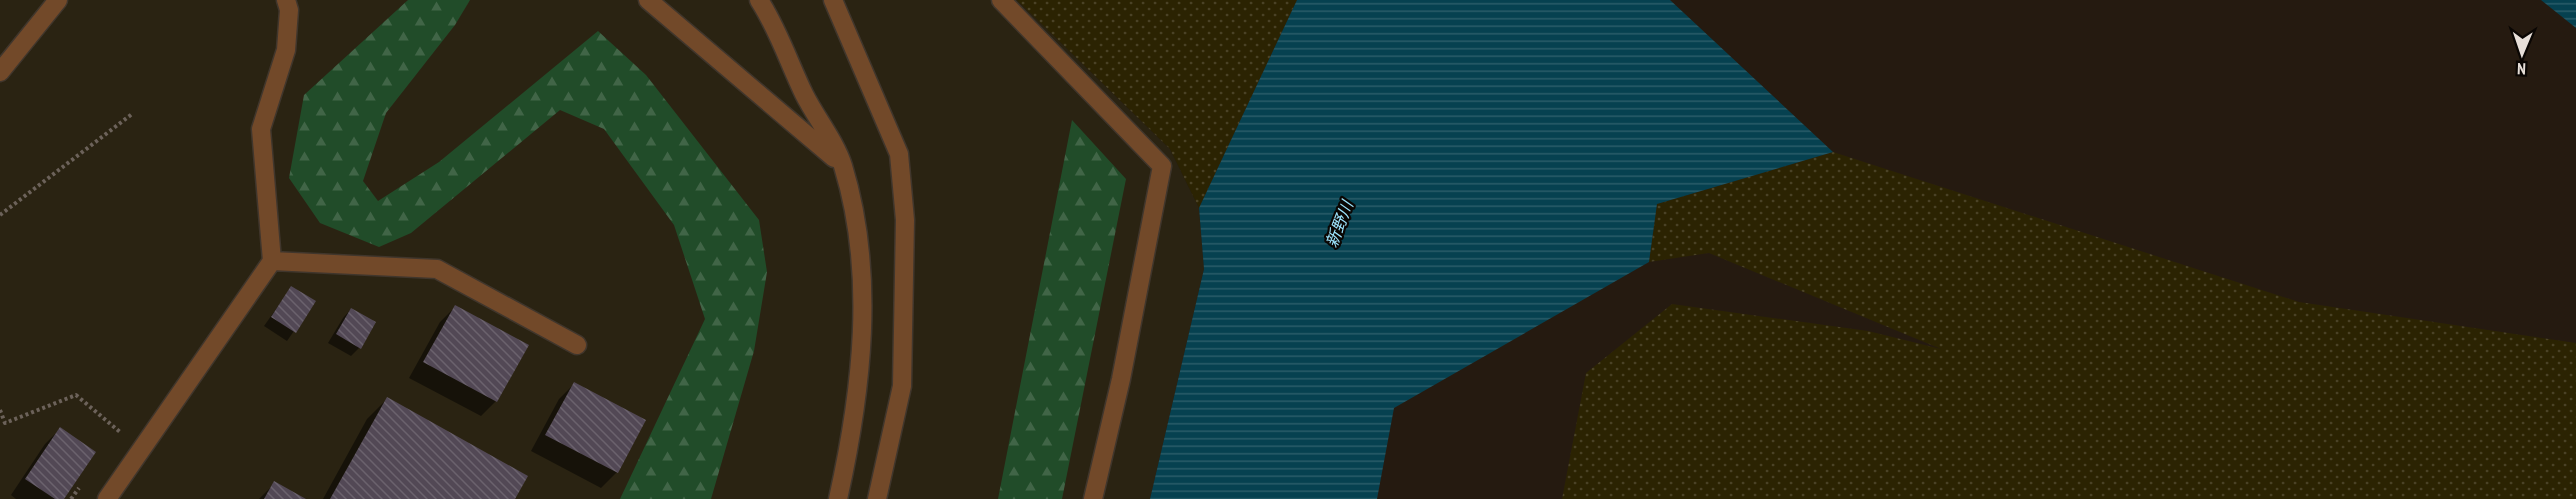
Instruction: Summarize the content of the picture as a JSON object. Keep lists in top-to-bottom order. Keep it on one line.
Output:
{"water":["新野川"],"north":"bottom"}
